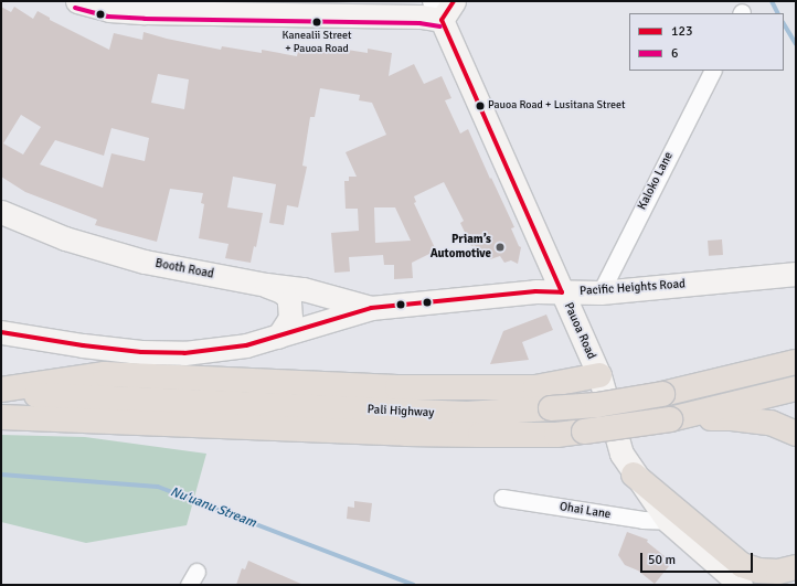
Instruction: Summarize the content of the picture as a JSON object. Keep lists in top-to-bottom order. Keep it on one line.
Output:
{"streets":{"highway":["Pali Highway"],"street":["Kaloko Lane","Booth Road","Pacific Heights Road","Pauoa Road","Ohai Lane"]},"crossings":[["Kaloko Lane","Pacific Heights Road"],["Booth Road","Pacific Heights Road"],["Pacific Heights Road","Pauoa Road"],["Pauoa Road","Ohai Lane"]],"water":["Nuʻuanu Stream"],"places":["Kanealii Street + Pauoa Road","Pauoa Road + Lusitana Street","Priam’s Automotive"],"lines":["transit line 123","transit line 6"],"legend":["123","6"],"scale_bar":"50 m"}
